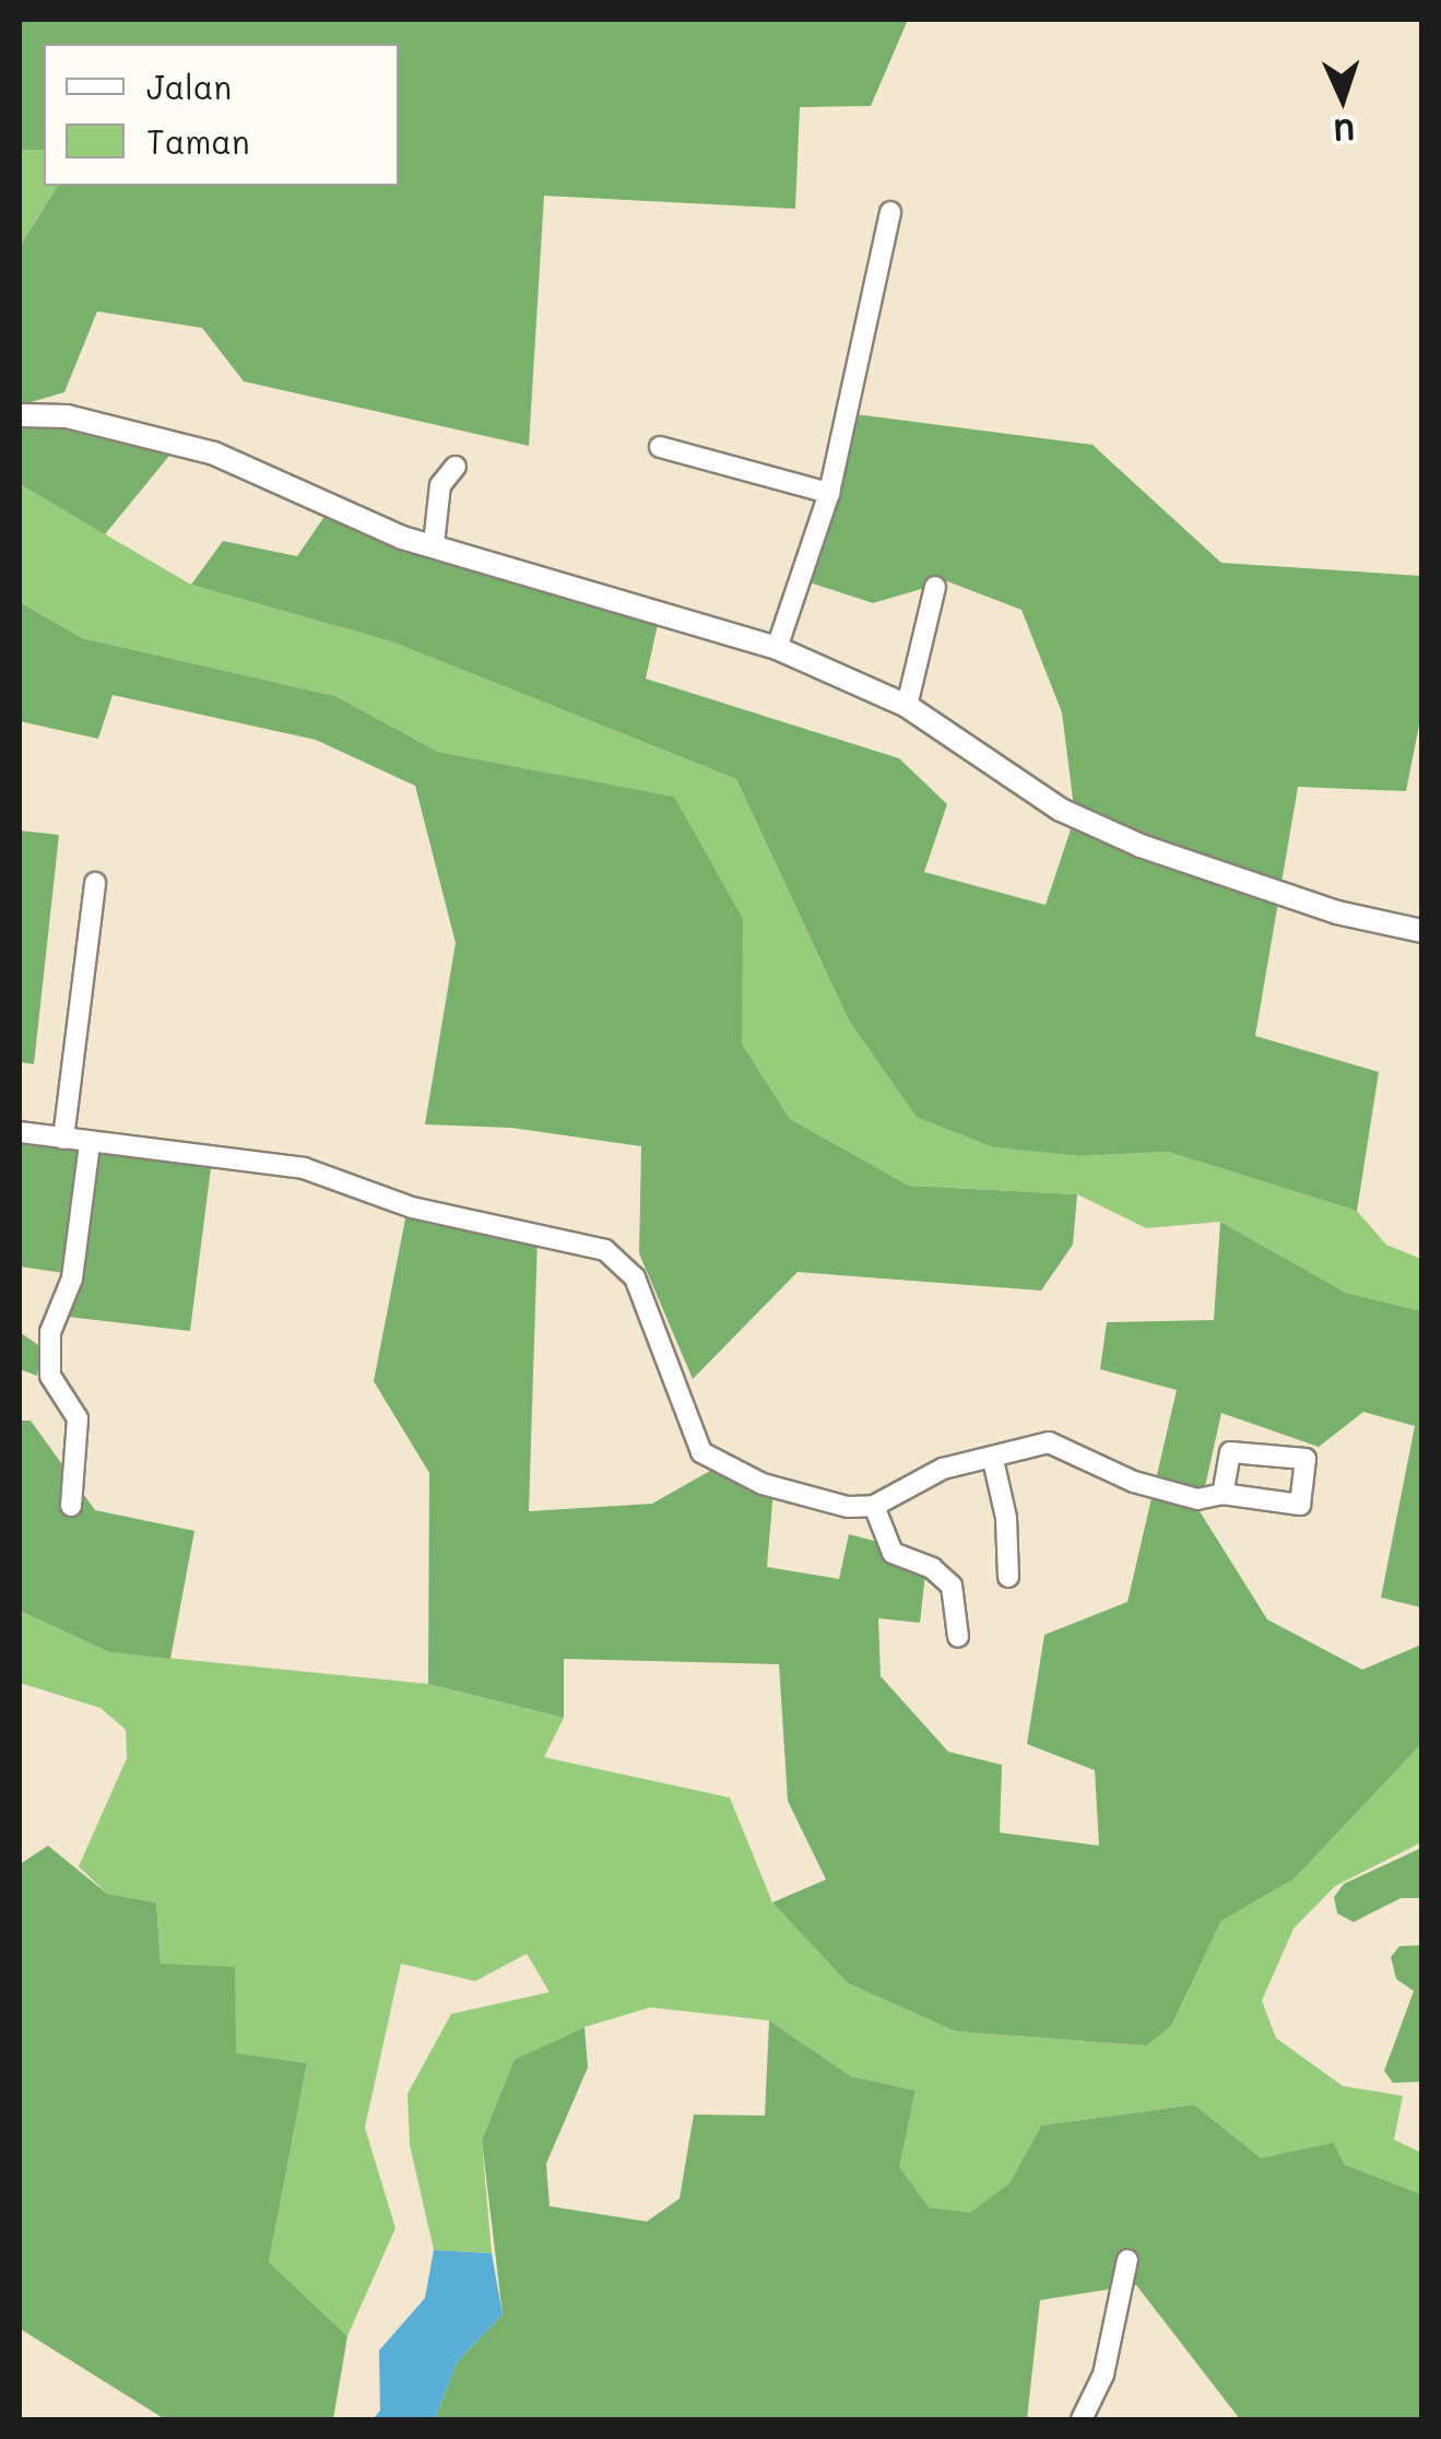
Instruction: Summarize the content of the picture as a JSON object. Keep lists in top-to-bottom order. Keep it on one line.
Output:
{"legend":["Jalan","Taman"],"north":"bottom"}
